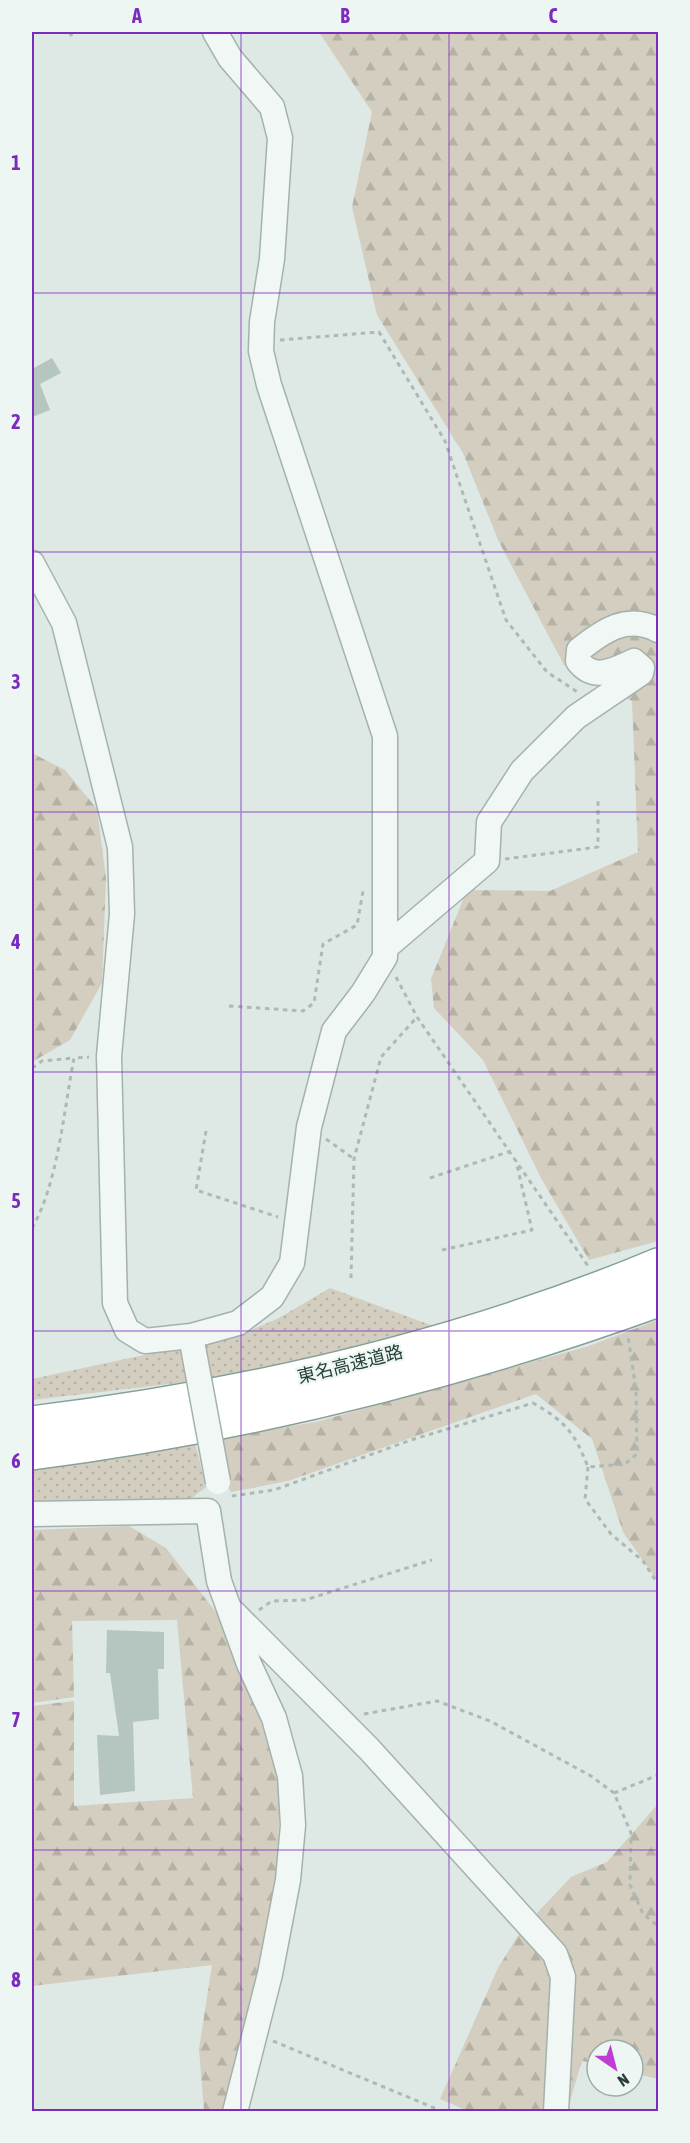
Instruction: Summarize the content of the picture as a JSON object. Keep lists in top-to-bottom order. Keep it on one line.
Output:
{"streets":{"highway":["東名高速道路"]},"north":"bottom right","grid":{"columns":["A","B","C"],"rows":["1","2","3","4","5","6","7","8"]}}
